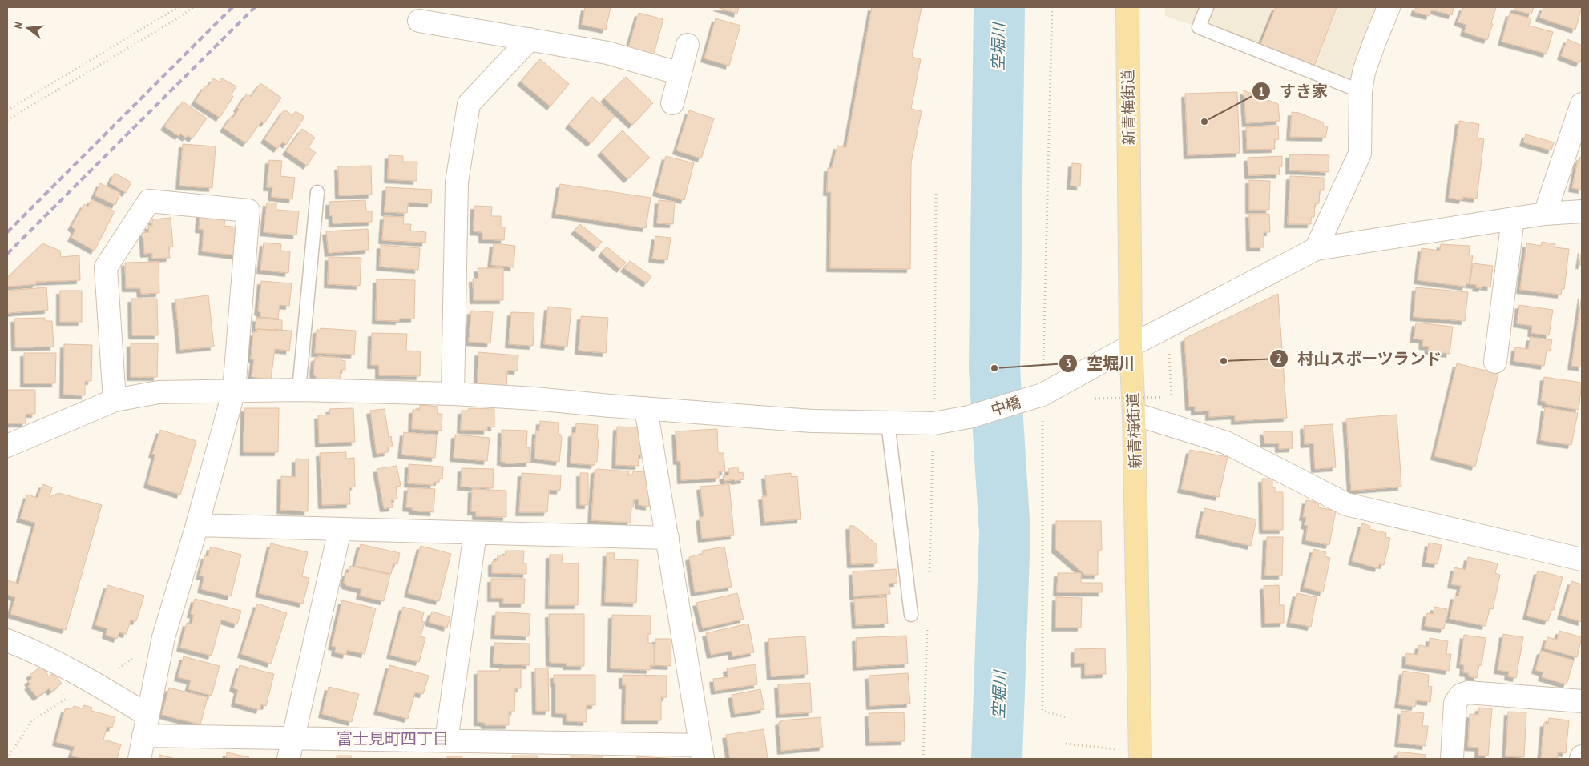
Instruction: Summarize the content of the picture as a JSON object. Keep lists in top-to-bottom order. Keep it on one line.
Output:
{"streets":{"main road":["新青梅街道"],"street":["中橋"]},"crossings":[["新青梅街道","中橋"]],"districts":["富士見町四丁目"],"water":["空堀川"],"places":["すき家","村山スポーツランド","空堀川"],"north":"left"}
